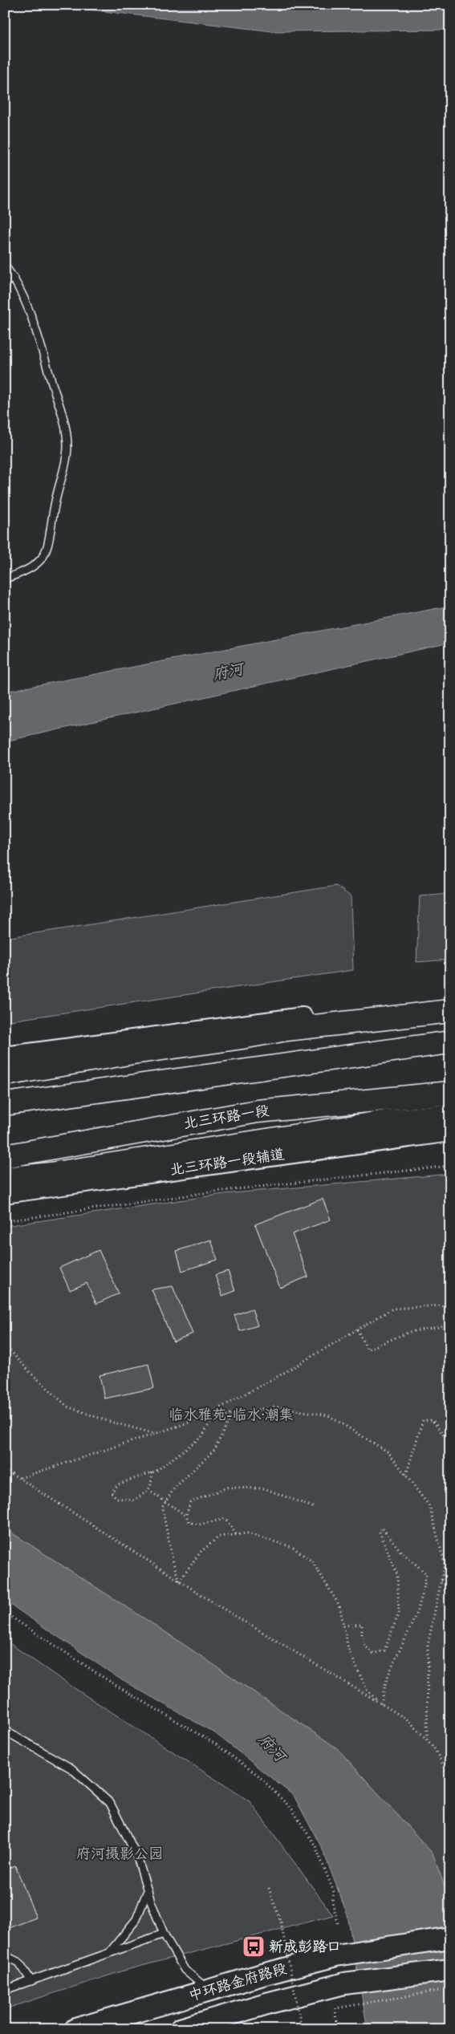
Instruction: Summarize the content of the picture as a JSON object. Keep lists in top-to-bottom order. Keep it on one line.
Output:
{"streets":{"highway":["北三环路一段"],"main road":["北三环路一段辅道","中环路金府路段"]},"water":["府河"],"parks":["临水雅苑-临水·潮集","府河摄影公园"],"places":{"bus stop":["新成彭路口"]}}
